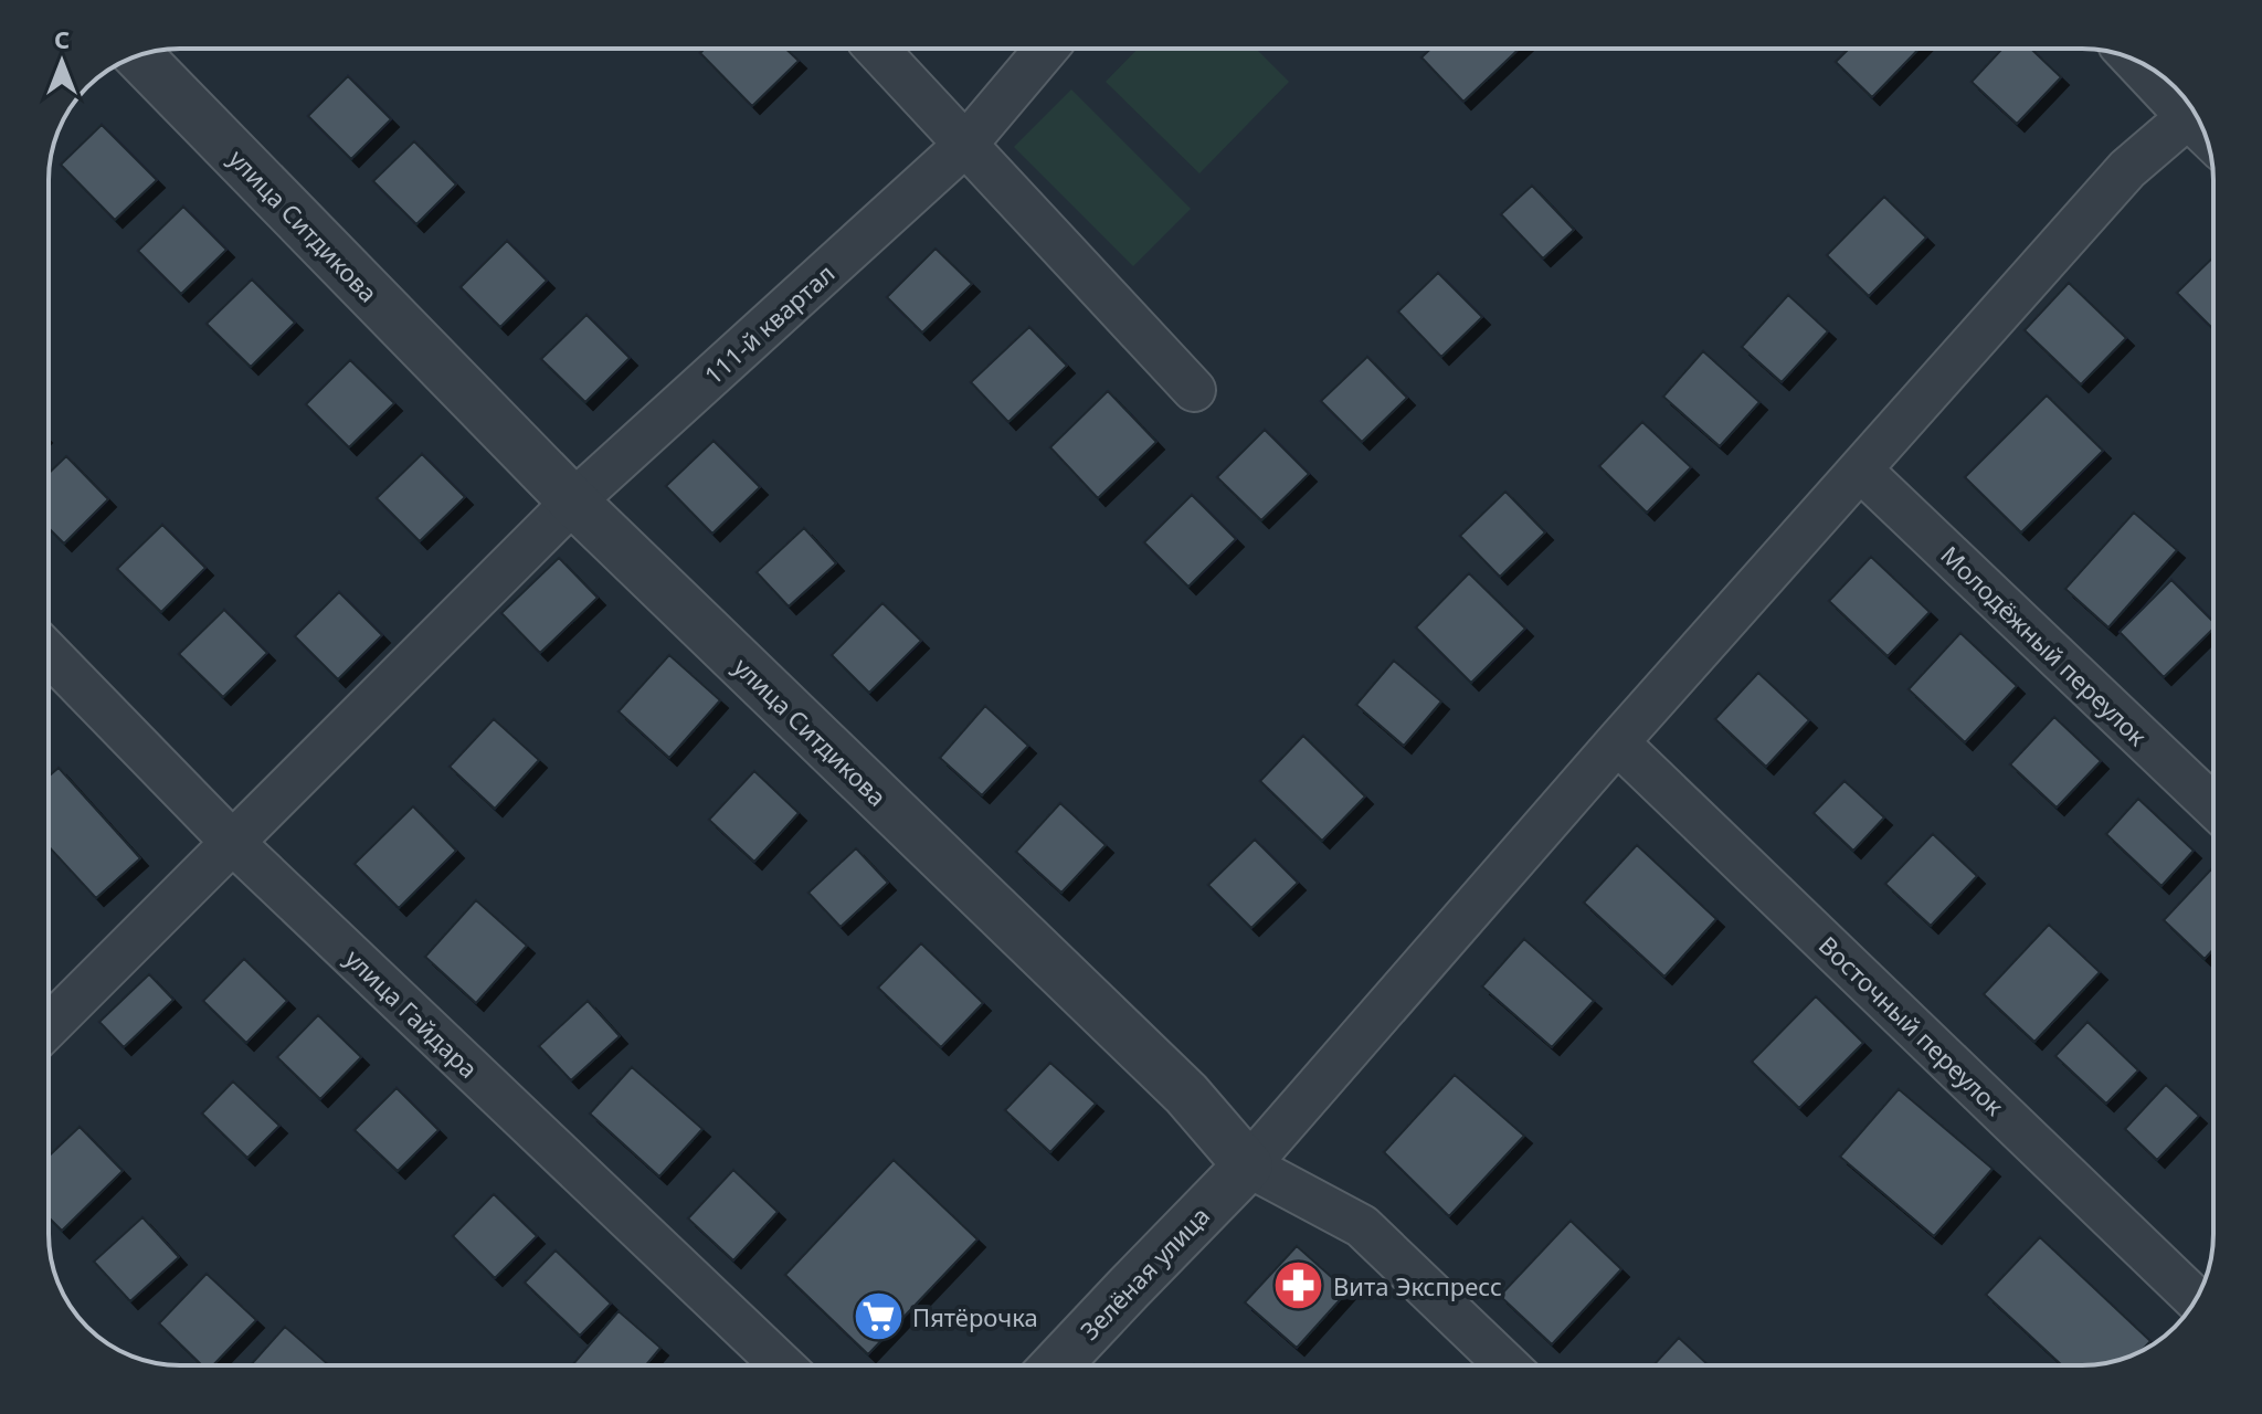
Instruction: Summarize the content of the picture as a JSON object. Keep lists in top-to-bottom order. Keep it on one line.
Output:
{"streets":{"street":["улица Ситдикова","111-й квартал","Молодёжный переулок","улица Гайдара","Восточный переулок","Зелёная улица"]},"crossings":[["улица Ситдикова","111-й квартал"],["улица Ситдикова","Зелёная улица"],["111-й квартал","улица Гайдара"]],"places":{"pharmacy":["Вита Экспресс"],"supermarket":["Пятёрочка"]},"north":"top"}
